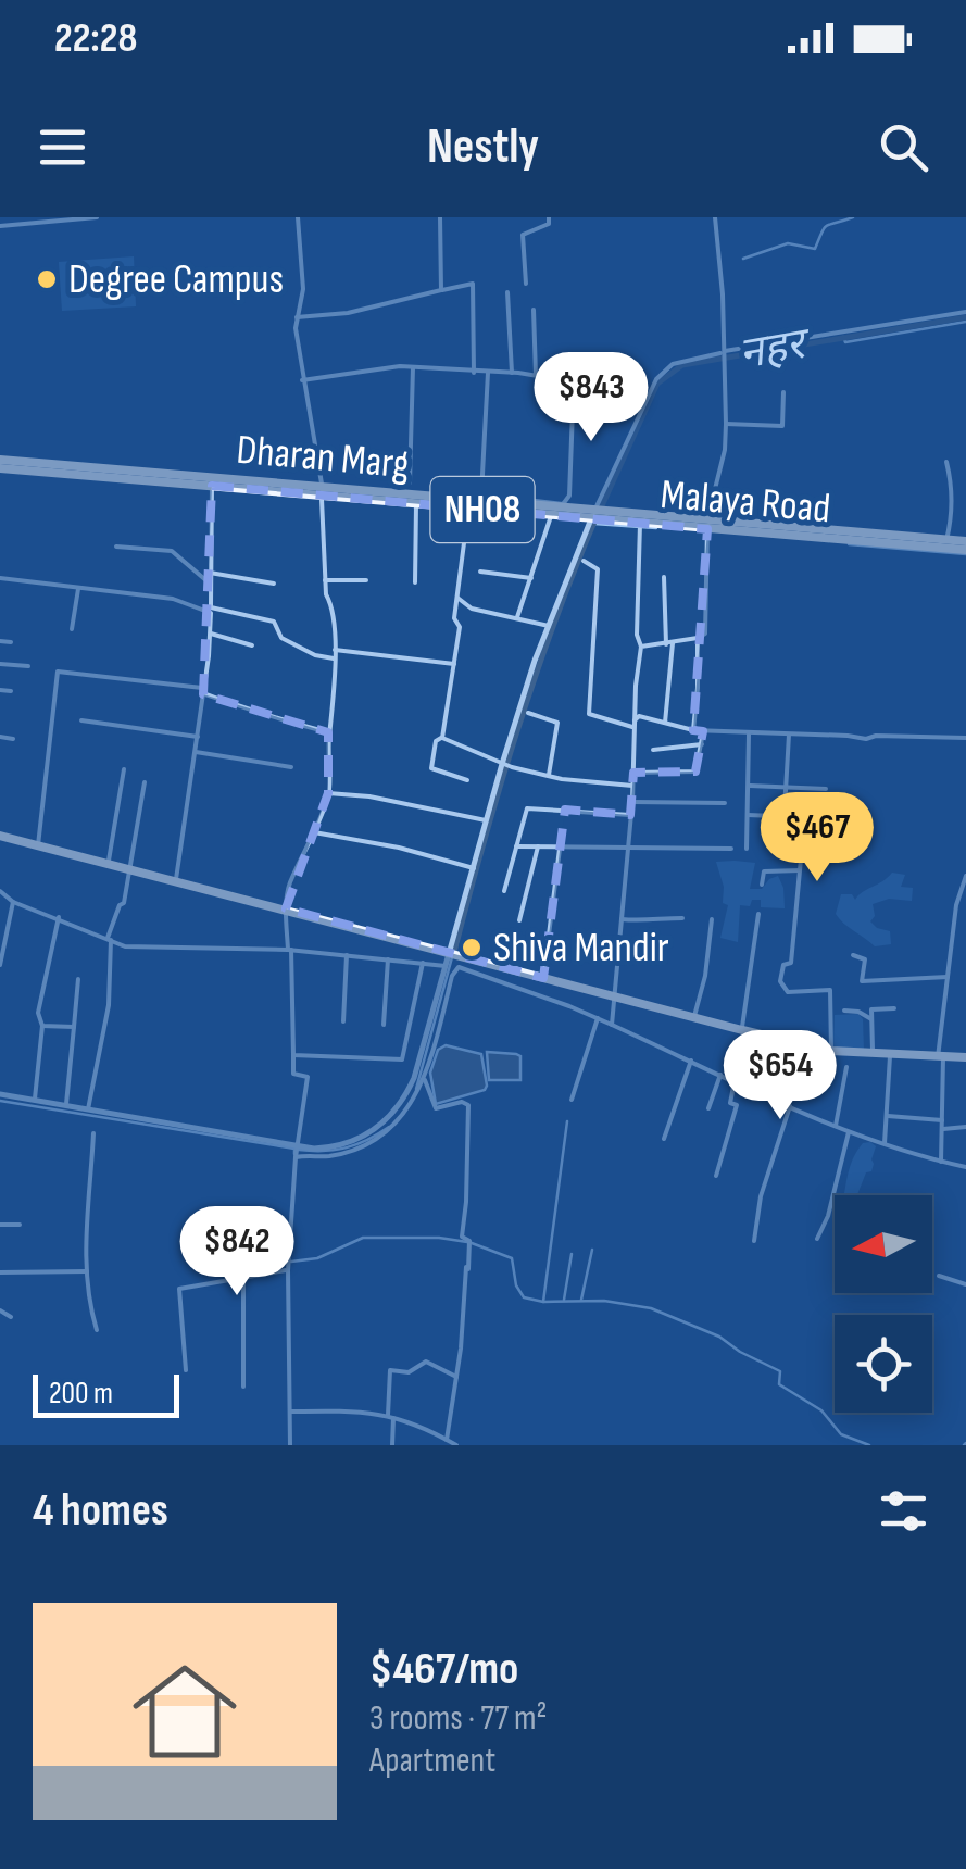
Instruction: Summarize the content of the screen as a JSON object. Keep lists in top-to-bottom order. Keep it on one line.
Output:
{"streets":{"main road":["Dharan Marg","Malaya Road","NH08"]},"crossings":[["Dharan Marg","Malaya Road"]],"water":["नहर"],"places":["Degree Campus","Shiva Mandir"],"scale_bar":"200 m","north":"left","page":{"status":"22:28","header":"Nestly","price":["$843","$467","$654","$842"],"scale":"200 m","heading":"4 homes","list":[{"name":"$467/mo","note":"3 rooms · 77 m² · Apartment"}]}}
